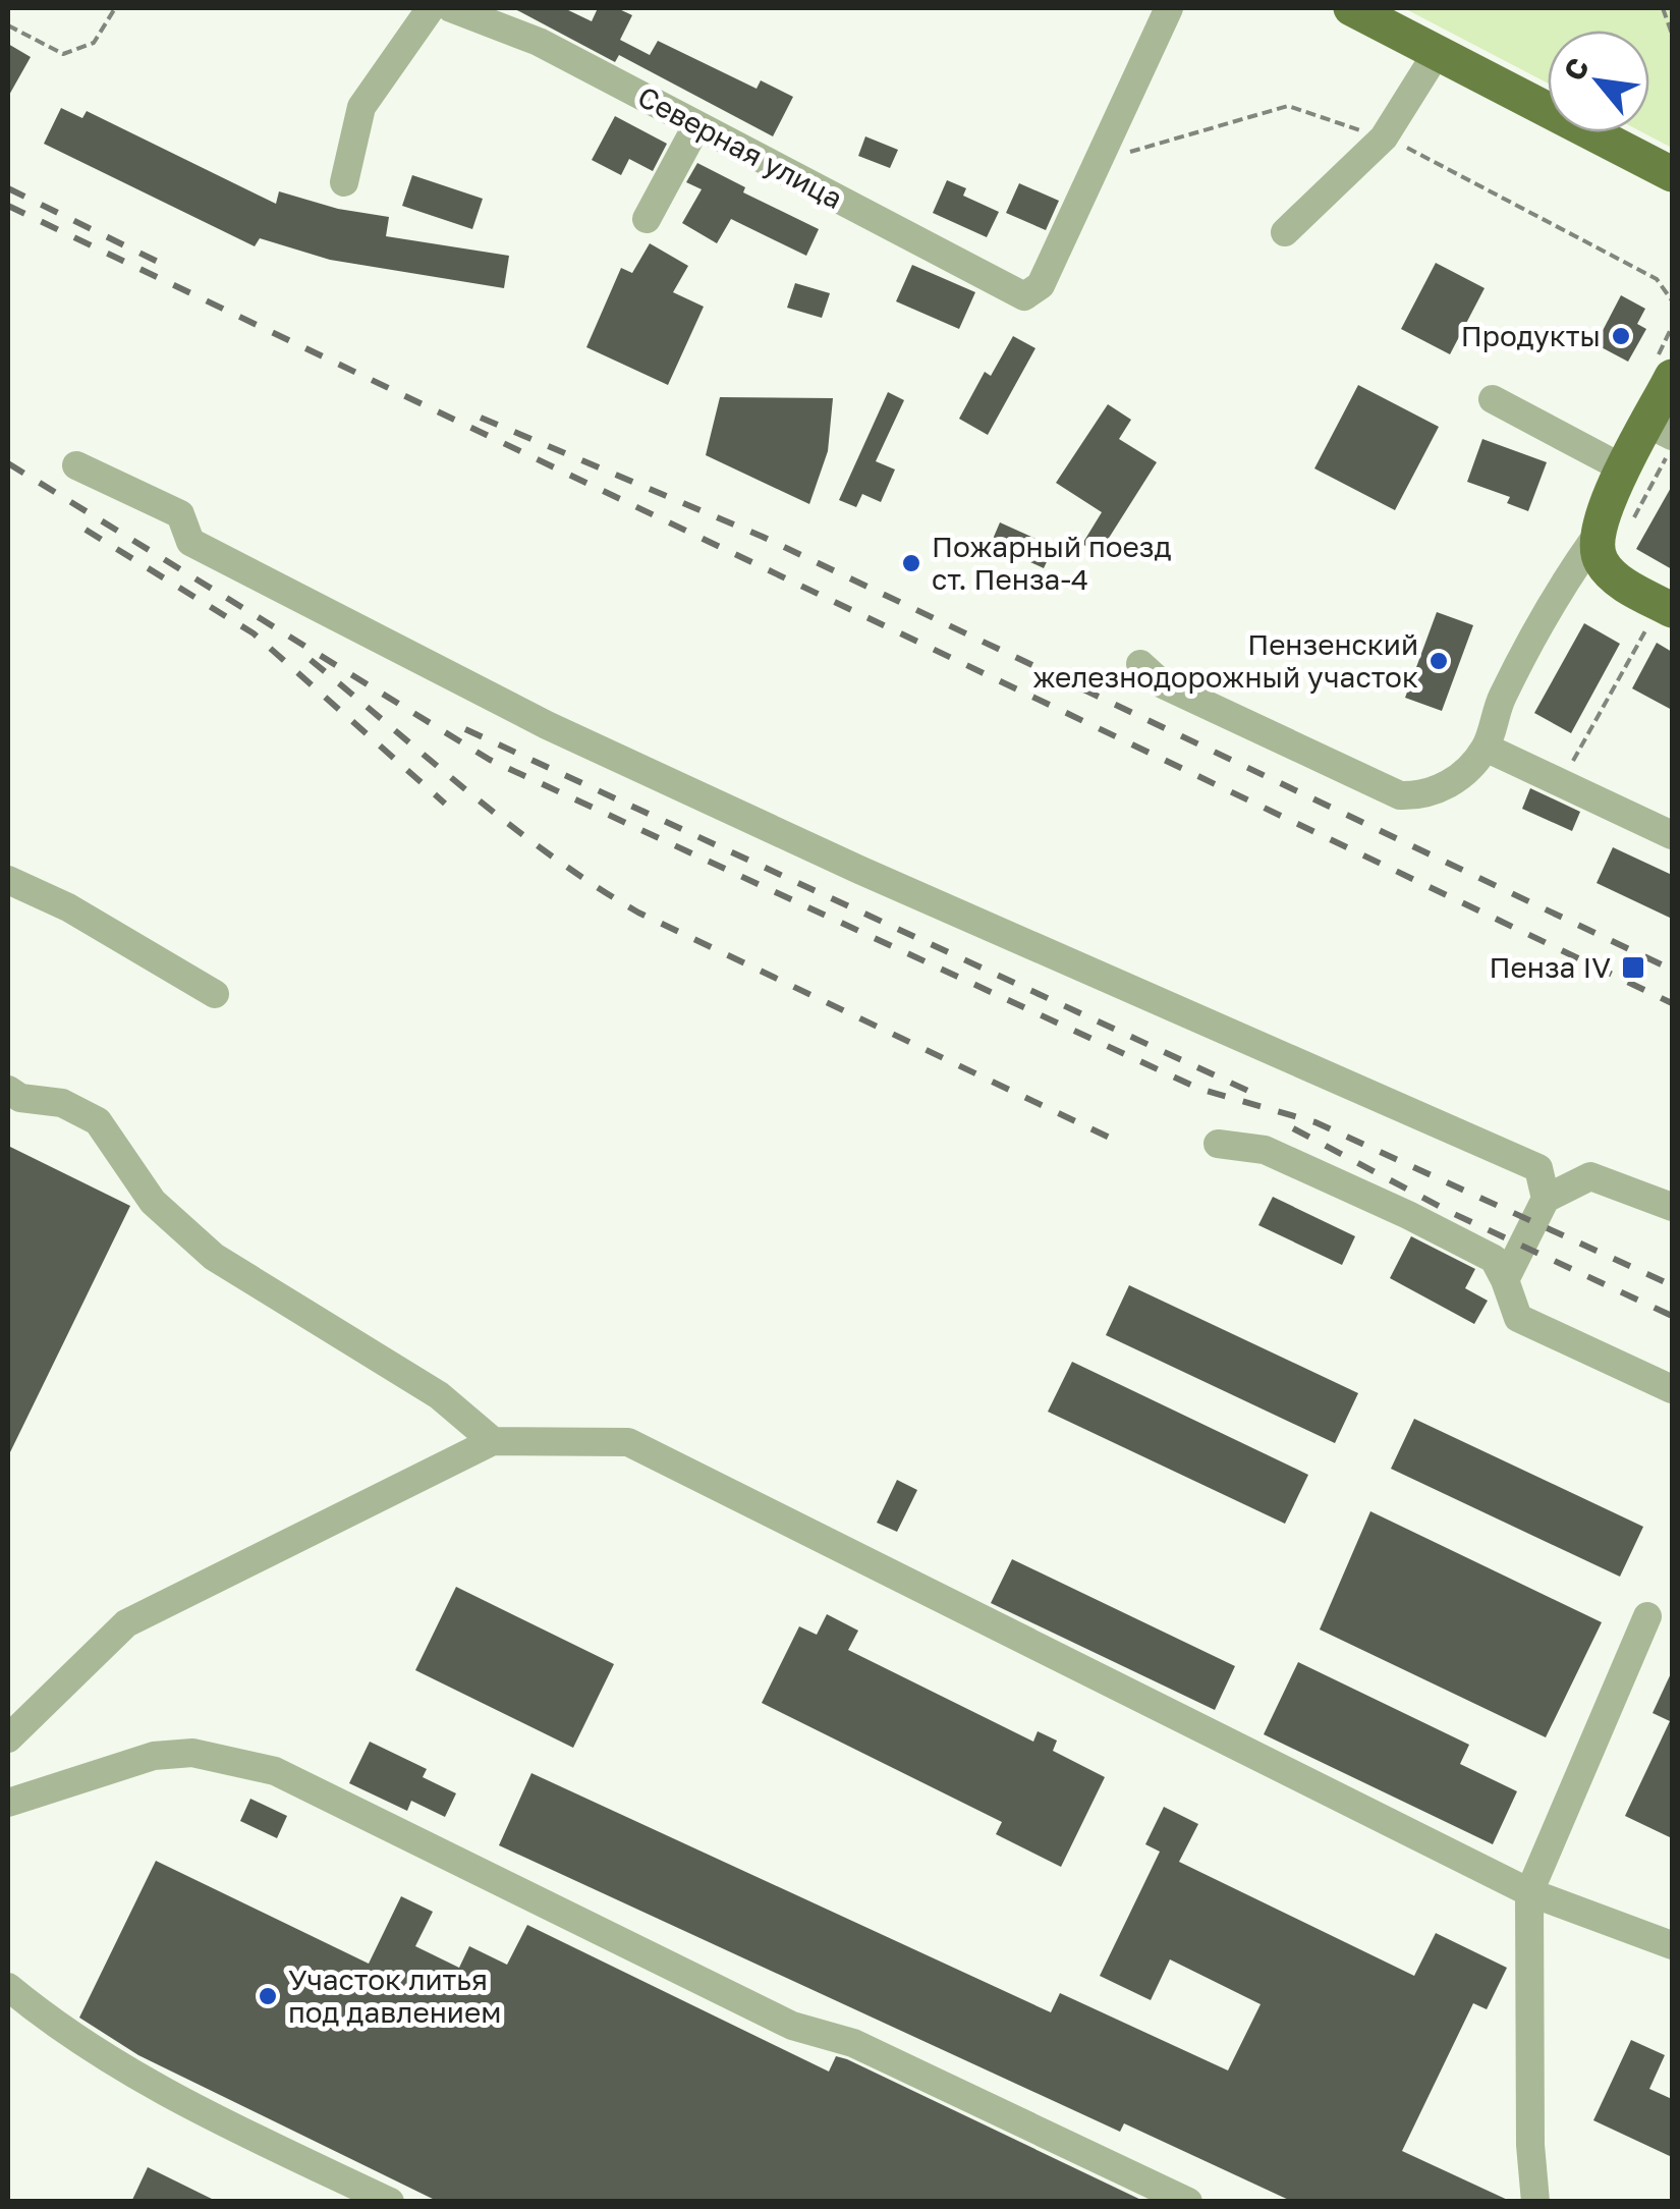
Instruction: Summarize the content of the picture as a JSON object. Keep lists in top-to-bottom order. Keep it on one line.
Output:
{"streets":{"street":["Северная улица"]},"places":{"other":["Продукты","Пожарный поезд ст. Пенза-4","Пензенский железнодорожный участок","Участок литья под давлением"],"transit":["Пенза IV"]},"north":"top left"}
